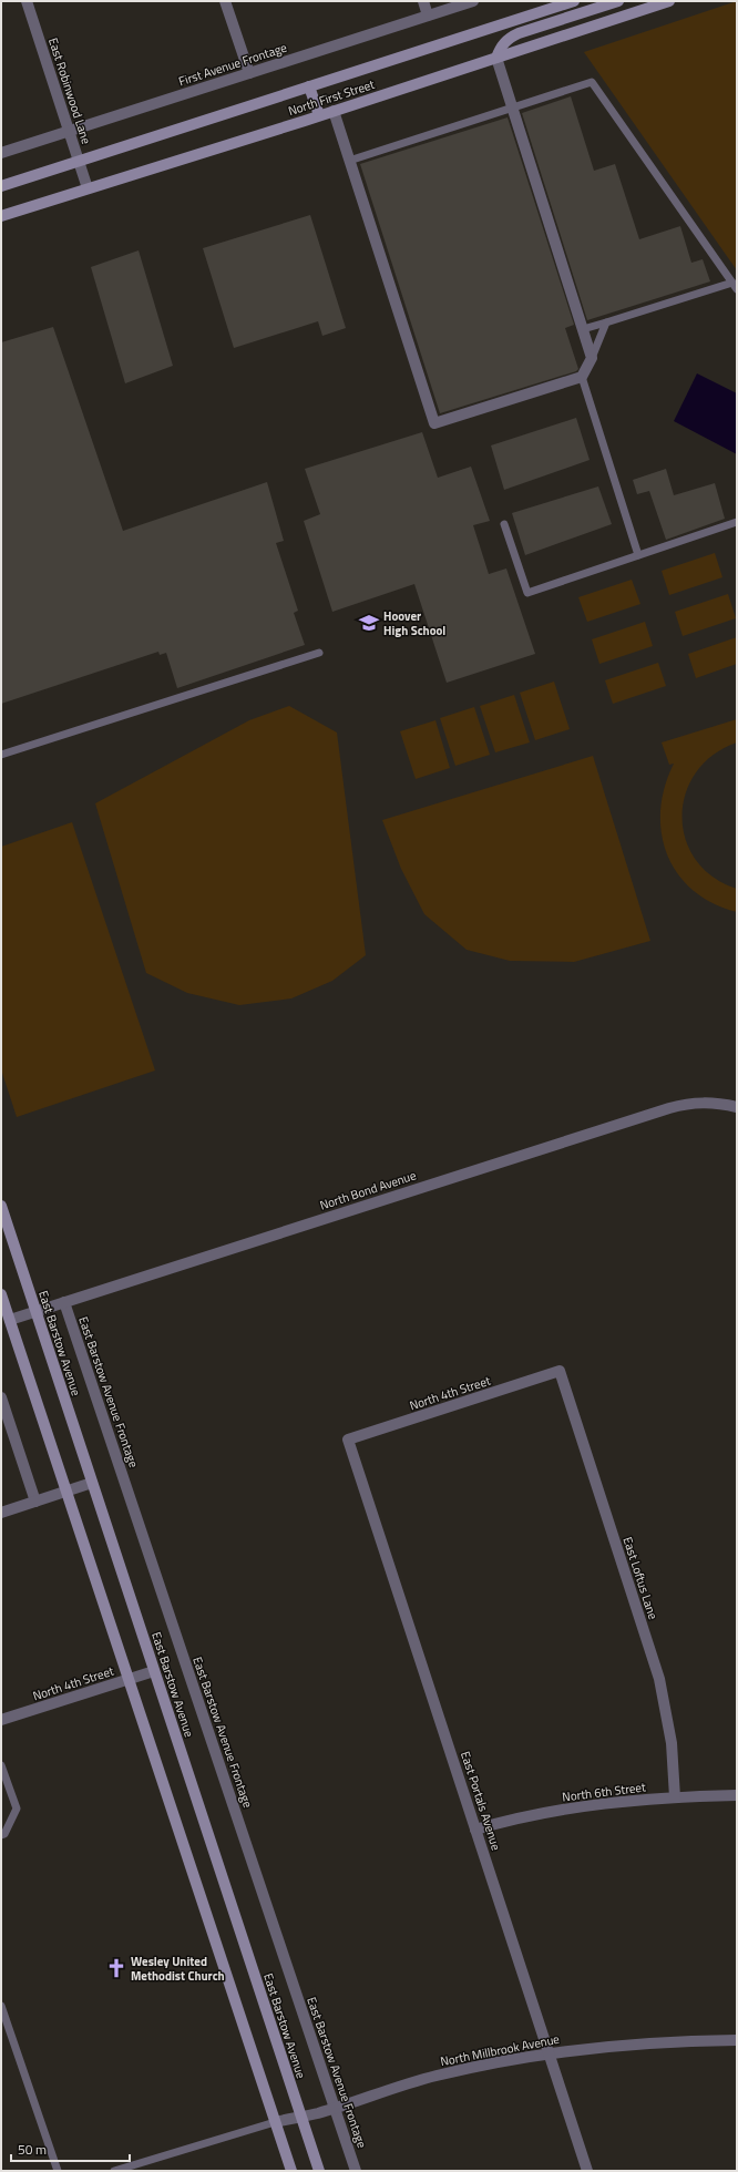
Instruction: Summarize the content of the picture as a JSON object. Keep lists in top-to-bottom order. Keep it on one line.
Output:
{"streets":{"main road":["North First Street","East Barstow Avenue"],"street":["First Avenue Frontage","East Robinwood Lane","North Bond Avenue","East Barstow Avenue Frontage","North 4th Street","East Loftus Lane","North 6th Street","East Portals Avenue","North Millbrook Avenue"]},"crossings":[["First Avenue Frontage","East Robinwood Lane"],["East Robinwood Lane","North First Street"],["North Bond Avenue","East Barstow Avenue"],["North Bond Avenue","East Barstow Avenue Frontage"],["East Barstow Avenue","North 4th Street"],["East Barstow Avenue","North Millbrook Avenue"],["East Barstow Avenue Frontage","North Millbrook Avenue"],["North 4th Street","East Loftus Lane"],["North 4th Street","East Portals Avenue"],["East Loftus Lane","North 6th Street"],["North 6th Street","East Portals Avenue"],["East Portals Avenue","North Millbrook Avenue"]],"places":{"school or university":["Hoover High School"],"church":["Wesley United Methodist Church"]},"scale_bar":"50 m"}
